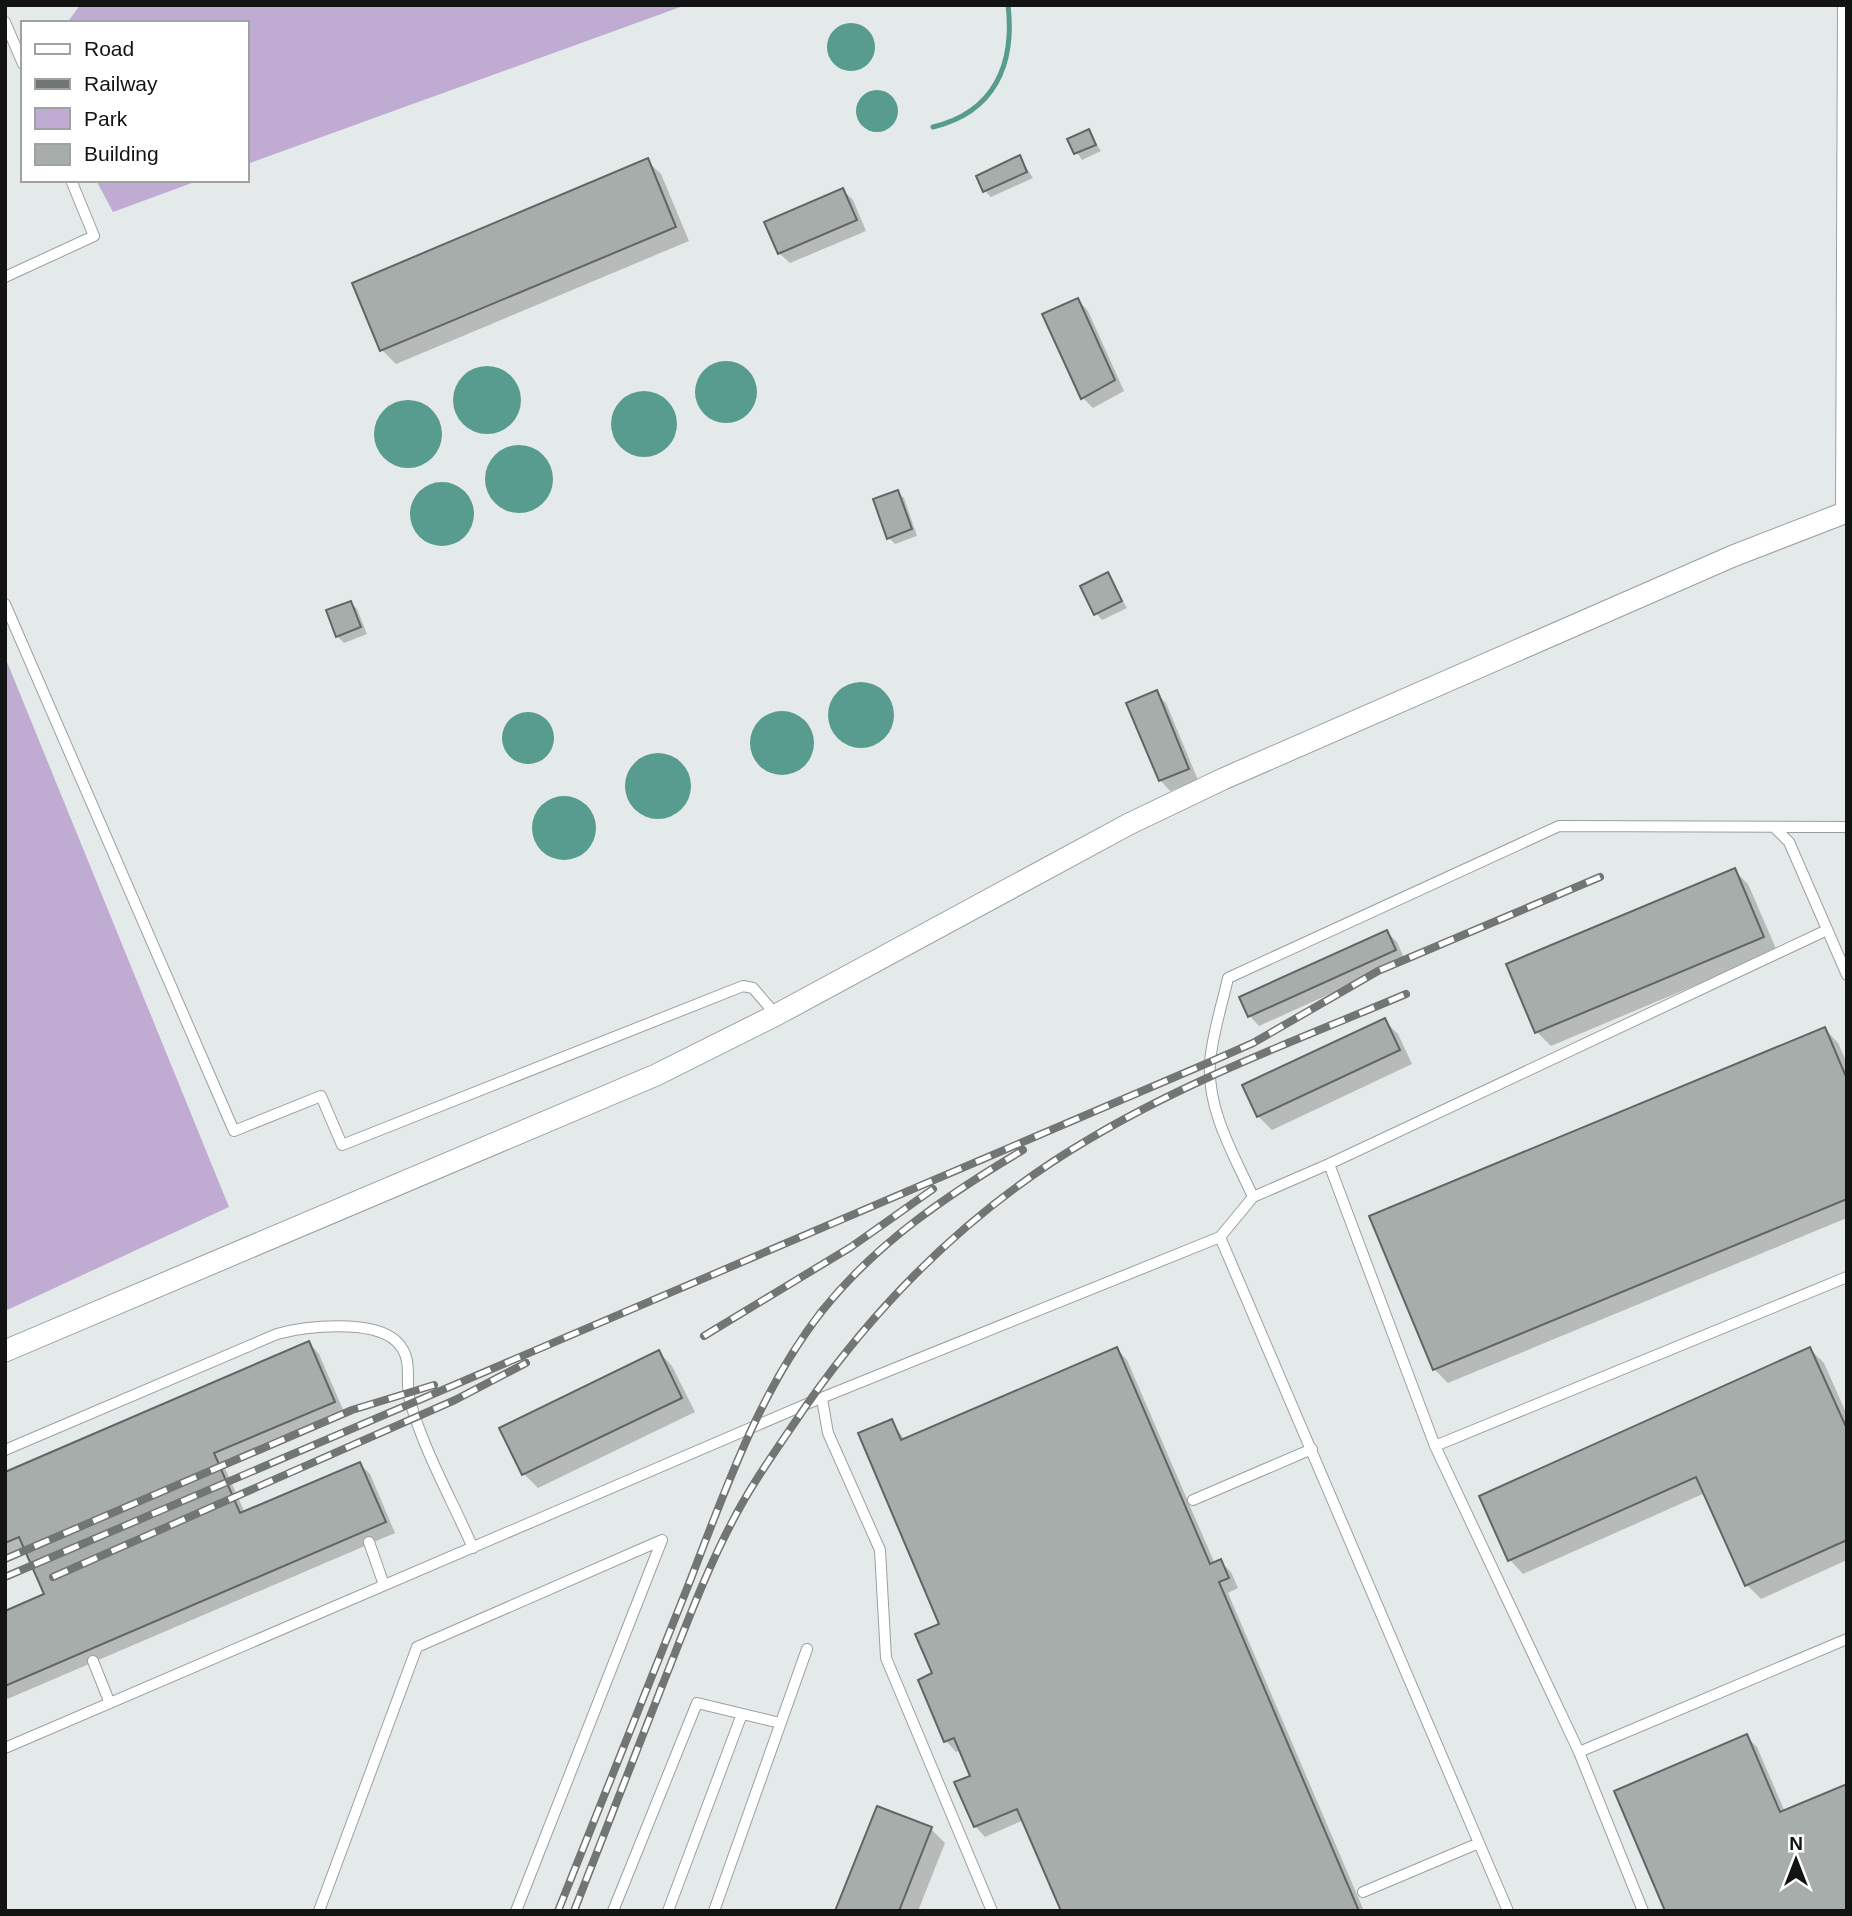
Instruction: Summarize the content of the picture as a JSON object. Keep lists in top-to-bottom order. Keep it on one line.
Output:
{"legend":["Road","Railway","Park","Building"],"north":"top"}
